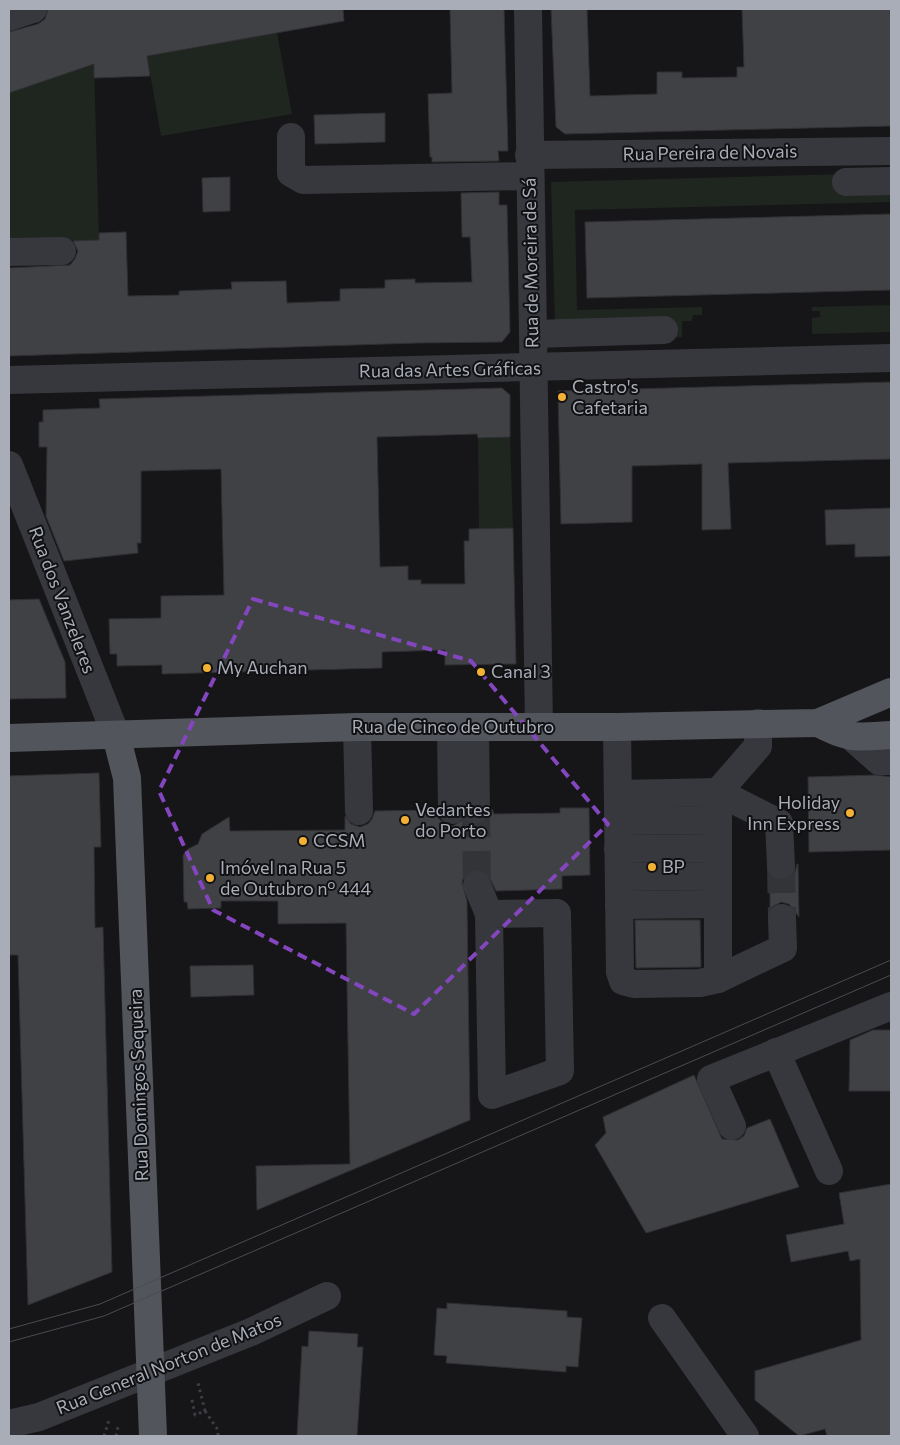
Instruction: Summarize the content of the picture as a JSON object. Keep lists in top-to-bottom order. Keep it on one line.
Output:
{"streets":{"main road":["Rua de Cinco de Outubro","Rua Domingos Sequeira"],"street":["Rua Pereira de Novais","Rua de Moreira de Sá","Rua das Artes Gráficas","Rua dos Vanzeleres","Rua General Norton de Matos"]},"crossings":[["Rua Pereira de Novais","Rua de Moreira de Sá"],["Rua de Moreira de Sá","Rua das Artes Gráficas"],["Rua de Moreira de Sá","Rua de Cinco de Outubro"],["Rua dos Vanzeleres","Rua de Cinco de Outubro"],["Rua dos Vanzeleres","Rua Domingos Sequeira"],["Rua de Cinco de Outubro","Rua Domingos Sequeira"]],"places":["Castro's Cafetaria","My Auchan","Canal 3","Holiday Inn Express","Vedantes do Porto","CCSM","BP","Imóvel na Rua 5 de Outubro nº 444"]}
